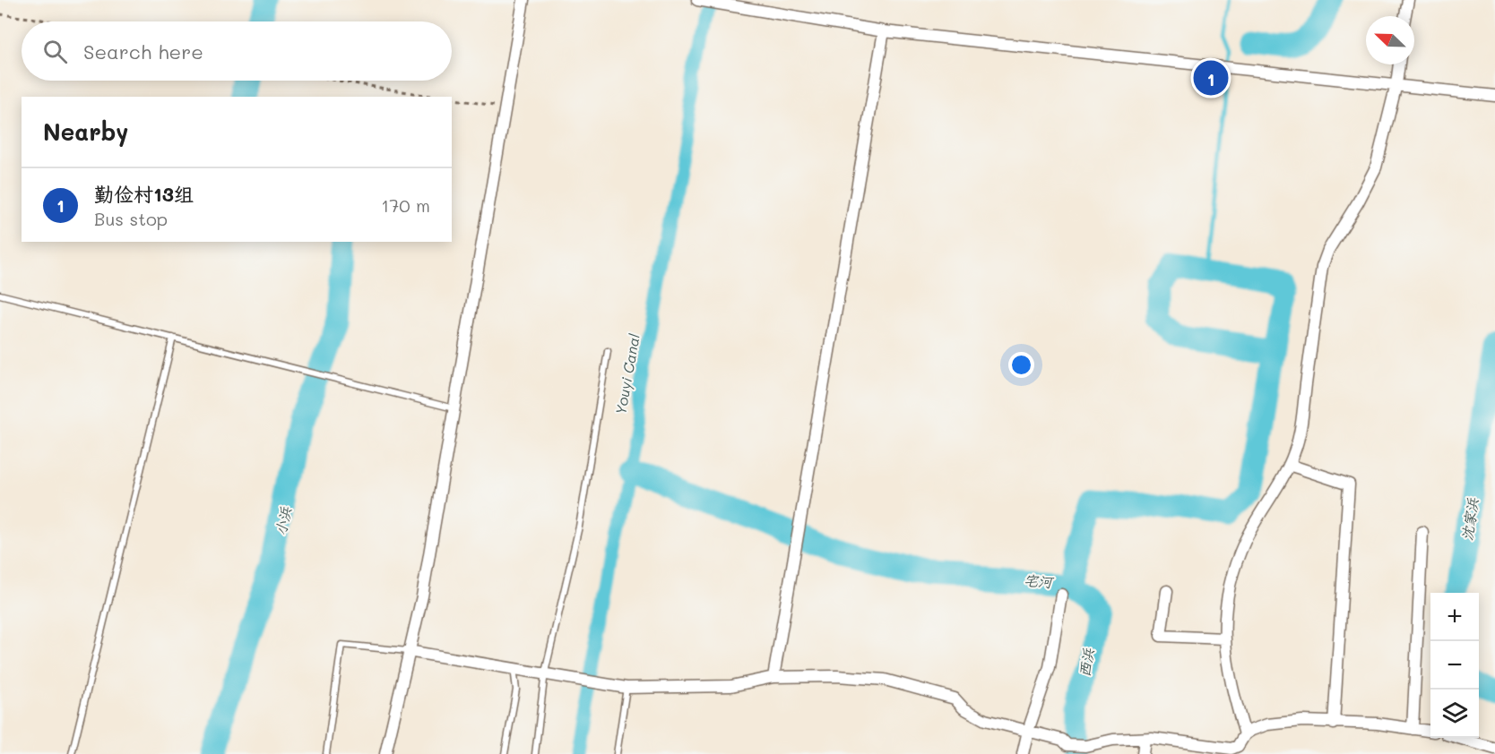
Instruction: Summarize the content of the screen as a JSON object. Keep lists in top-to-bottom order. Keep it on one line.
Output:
{"water":["Youyi Canal","沈家浜","小浜","宅河","西浜"],"north":"top left","page":{"search":"Search here","pins":"1","heading":"Nearby","list":[{"mark":"1","name":"勤俭村13组","note":"Bus stop","value":"170 m"}],"map_buttons":["+","−"]}}
